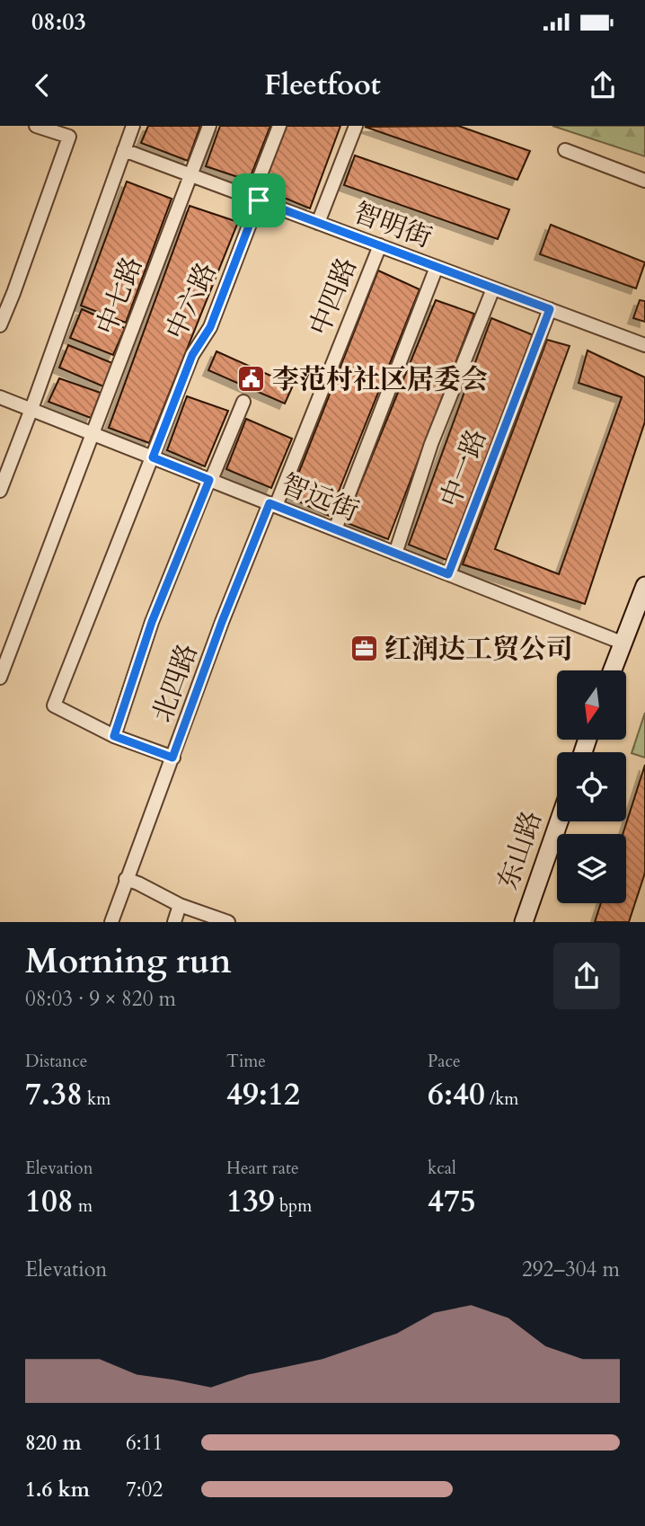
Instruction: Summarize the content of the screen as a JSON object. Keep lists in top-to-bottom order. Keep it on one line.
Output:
{"streets":{"street":["智明街","中七路","中四路","中六路","中一路","智远街","北四路","东山路"]},"crossings":[["智明街","中七路"],["智明街","中四路"],["智明街","中六路"],["智明街","中一路"],["中七路","智远街"],["中四路","智远街"],["中四路","北四路"],["中六路","智远街"],["中一路","智远街"],["智远街","北四路"]],"places":{"public building":["李范村社区居委会"],"office":["红润达工贸公司"]},"north":"bottom","page":{"status":"08:03","header":"Fleetfoot","heading":["Morning run","08:03 · 9 × 820 m"],"stats":[["Distance","7.38 km"],["Time","49:12"],["Pace","6:40 /km"],["Elevation","108 m"],["Heart rate","139 bpm"],["kcal","475"]],"chart":["Elevation","292–304 m"],"list":[{"name":"820 m","note":"6:11"},{"name":"1.6 km","note":"7:02"}]}}
